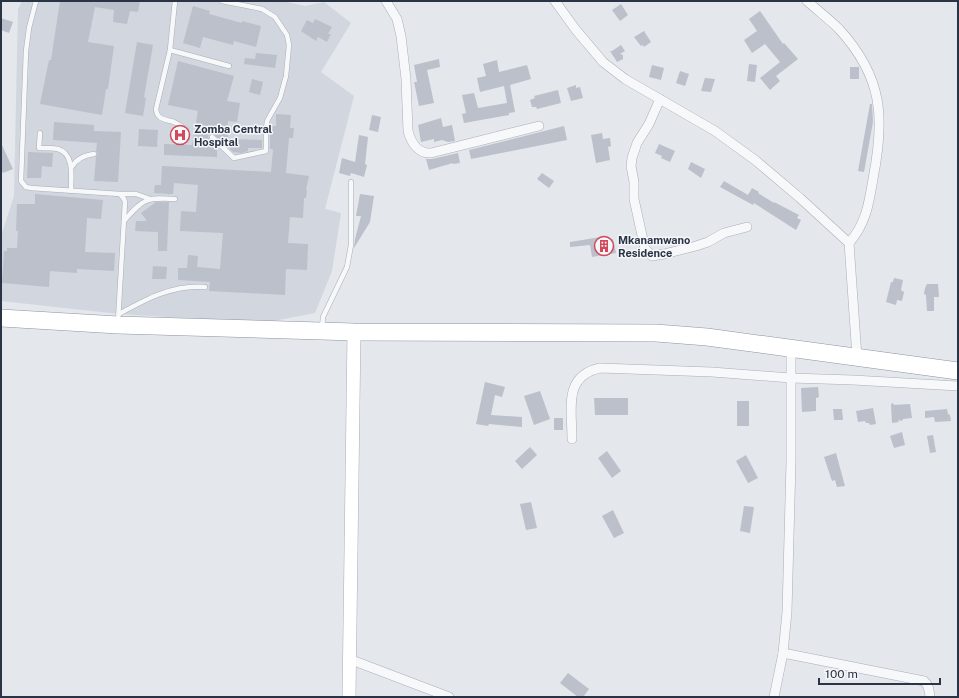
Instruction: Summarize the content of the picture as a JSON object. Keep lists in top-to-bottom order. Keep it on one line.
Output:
{"places":{"hospital":["Zomba Central Hospital"],"building":["Mkanamwano Residence"]},"scale_bar":"100 m"}
